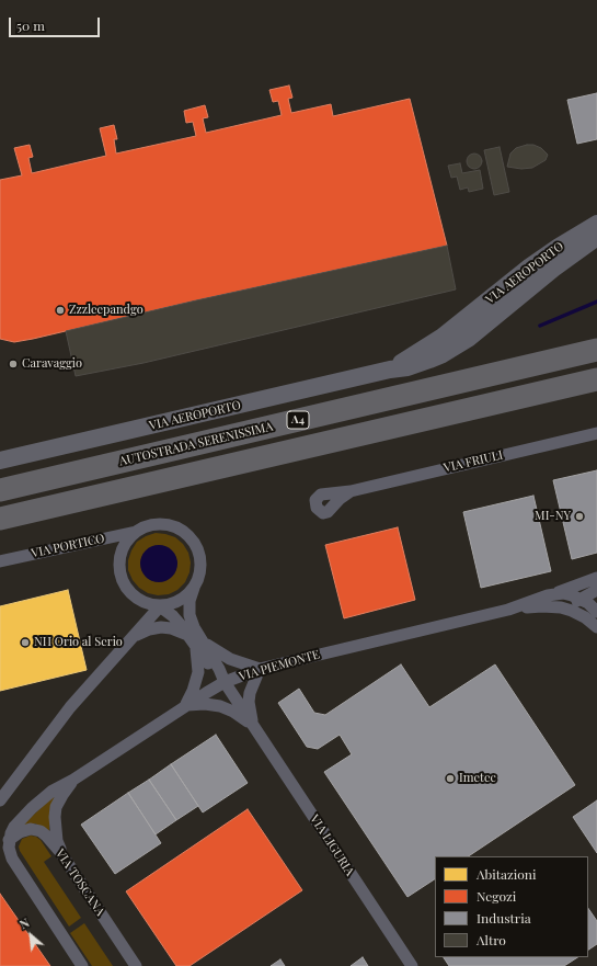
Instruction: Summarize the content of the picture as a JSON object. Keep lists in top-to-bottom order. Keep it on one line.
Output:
{"streets":{"highway":["A4","AUTOSTRADA SERENISSIMA"],"main road":["VIA AEROPORTO"],"street":["VIA FRIULI","VIA PORTICO","VIA PIEMONTE","VIA LIGURIA","VIA TOSCANA"]},"crossings":[["VIA PORTICO","VIA LIGURIA"],["VIA PIEMONTE","VIA LIGURIA"],["VIA PIEMONTE","VIA TOSCANA"]],"places":["Zzzleepandgo","Caravaggio","MI-NY","NH Orio al Serio","Imetec"],"legend":["Abitazioni","Negozi","Industria","Altro"],"scale_bar":"50 m","north":"top left"}
